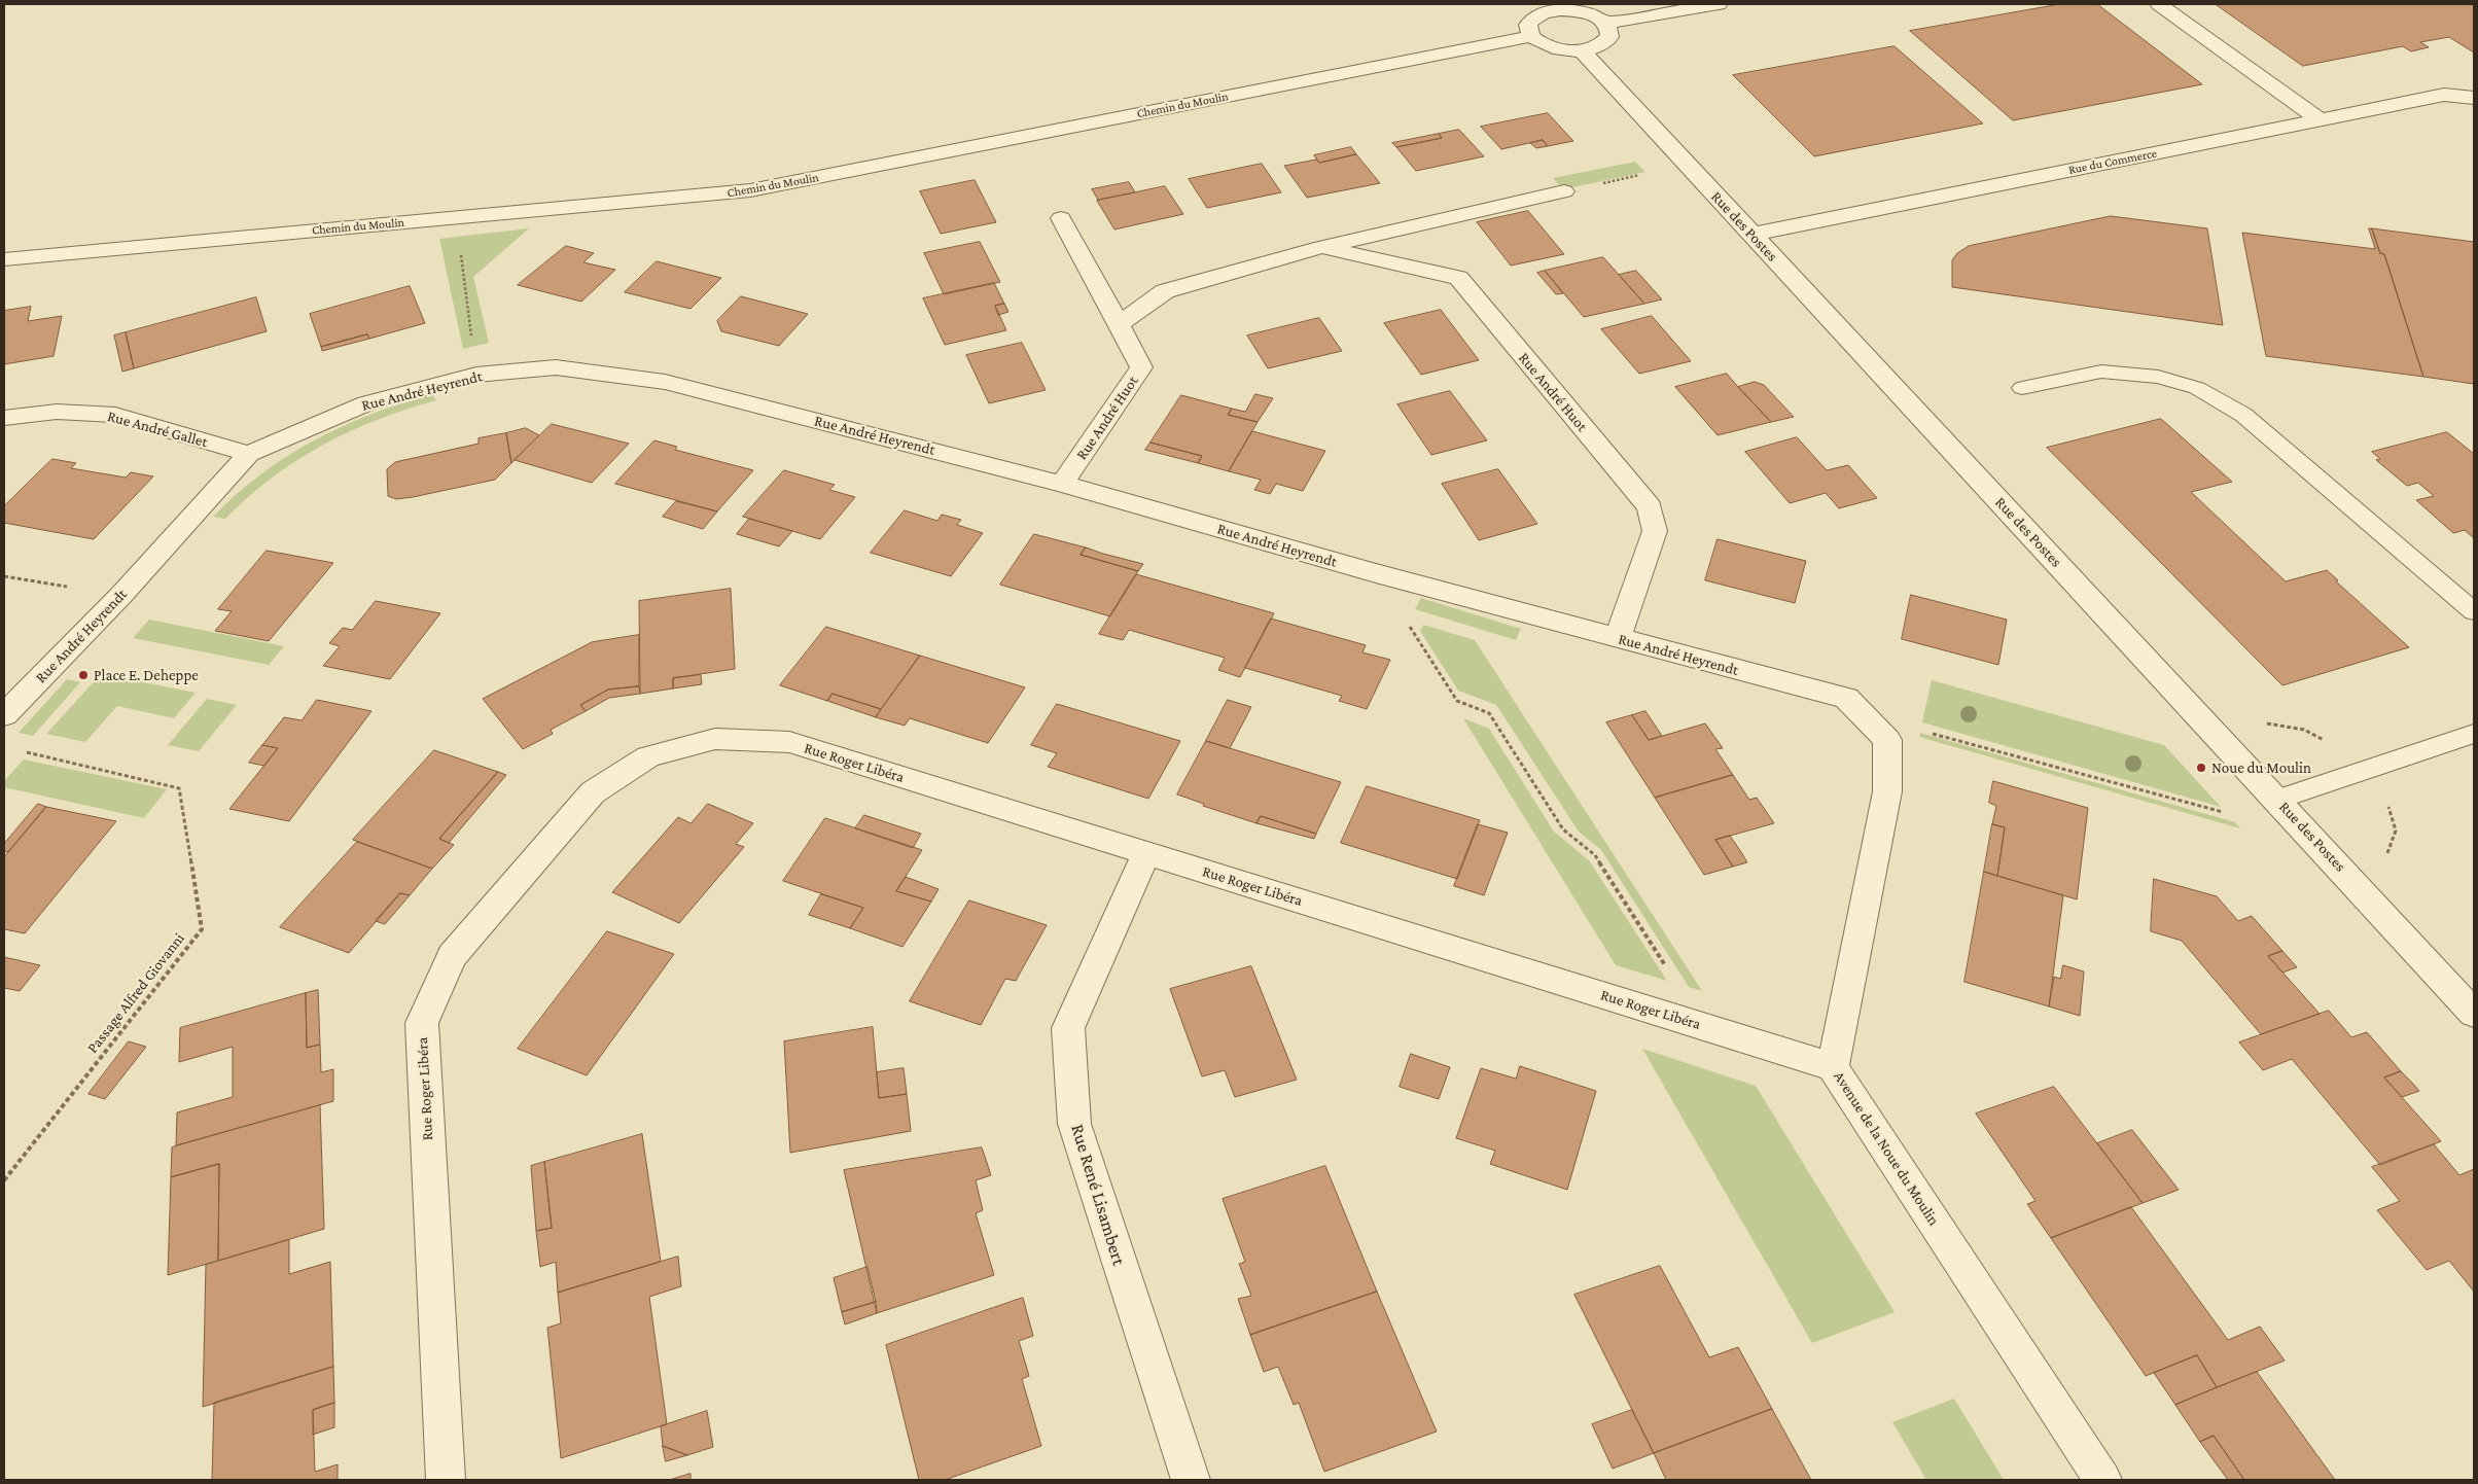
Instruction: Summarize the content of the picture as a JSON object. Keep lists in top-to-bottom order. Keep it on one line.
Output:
{"streets":{"street":["Chemin du Moulin","Rue du Commerce","Rue des Postes","Rue André Heyrendt","Rue André Huot","Rue André Gallet","Rue Roger Libéra","Avenue de la Noue du Moulin","Rue René Lisambert"],"path":["Passage Alfred Giovanni"]},"crossings":[["Rue du Commerce","Rue des Postes"],["Rue André Heyrendt","Rue André Huot"],["Rue André Heyrendt","Rue André Gallet"],["Rue André Heyrendt","Avenue de la Noue du Moulin"],["Rue Roger Libéra","Avenue de la Noue du Moulin"],["Rue Roger Libéra","Rue René Lisambert"]],"places":["Place E. Deheppe","Noue du Moulin"]}
